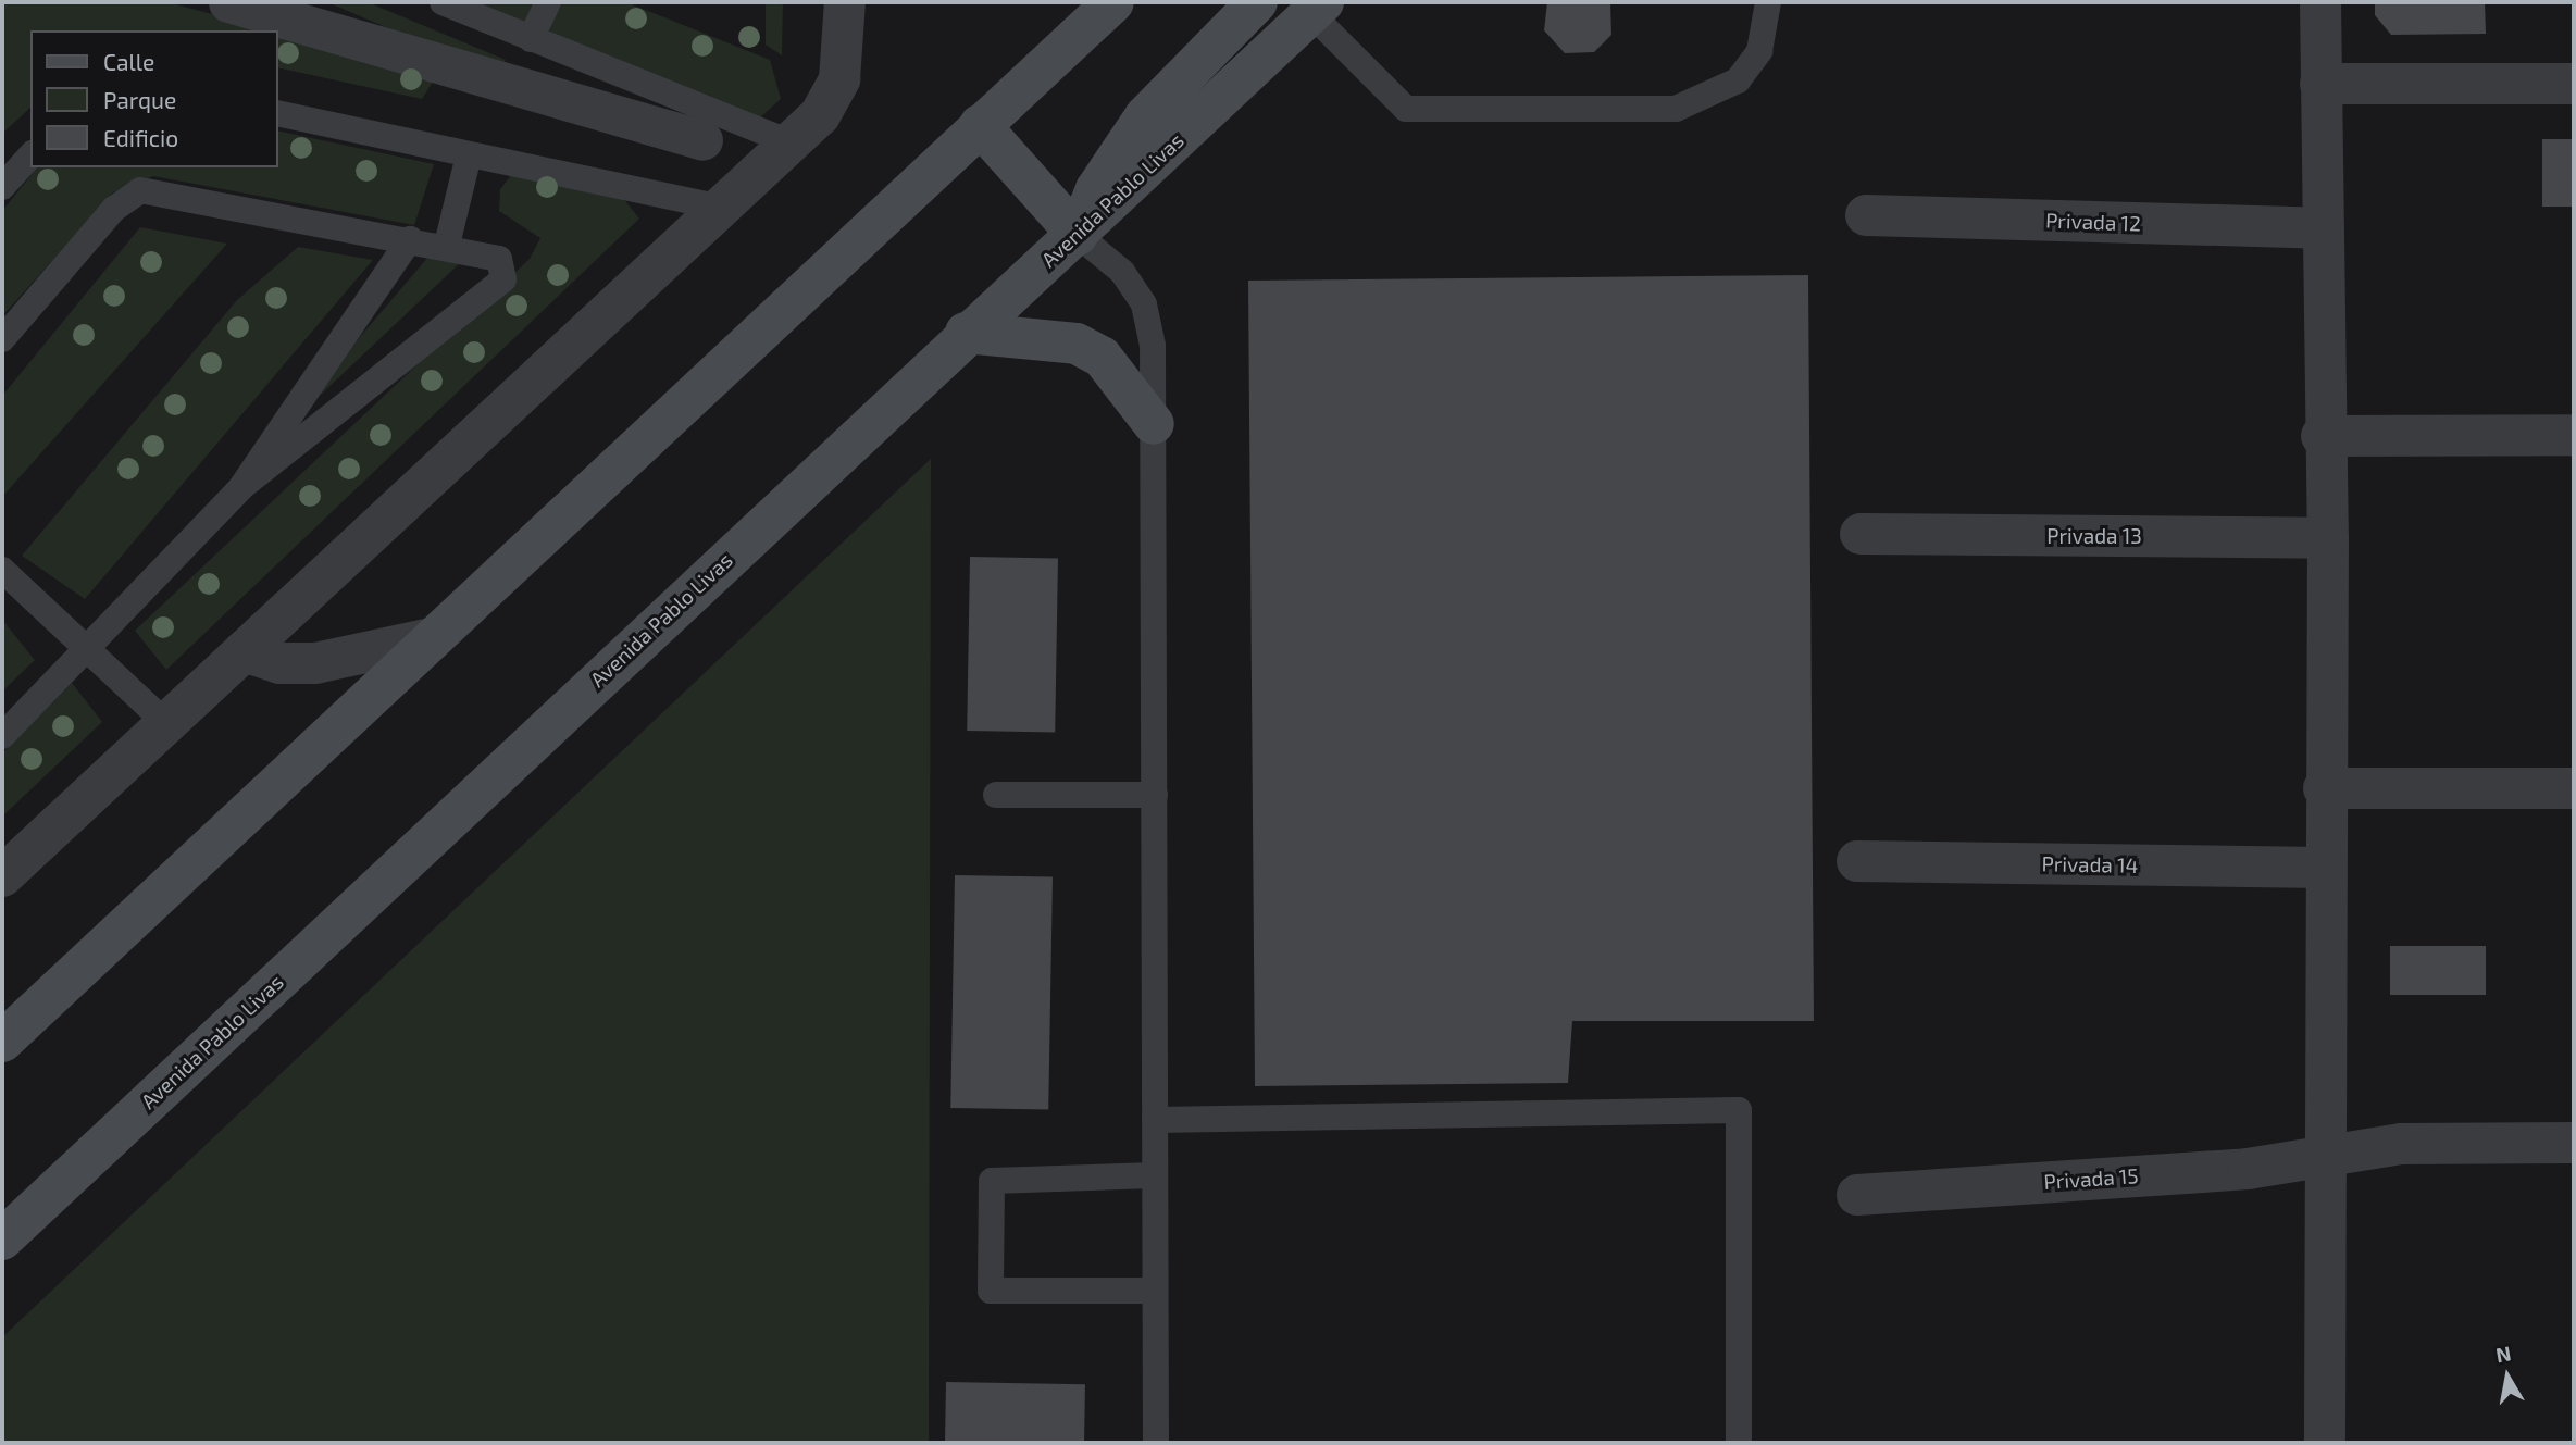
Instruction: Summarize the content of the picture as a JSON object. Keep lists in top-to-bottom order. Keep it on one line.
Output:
{"streets":{"main road":["Avenida Pablo Livas"],"street":["Privada 12","Privada 13","Privada 14","Privada 15"]},"legend":["Calle","Parque","Edificio"],"north":"top"}
